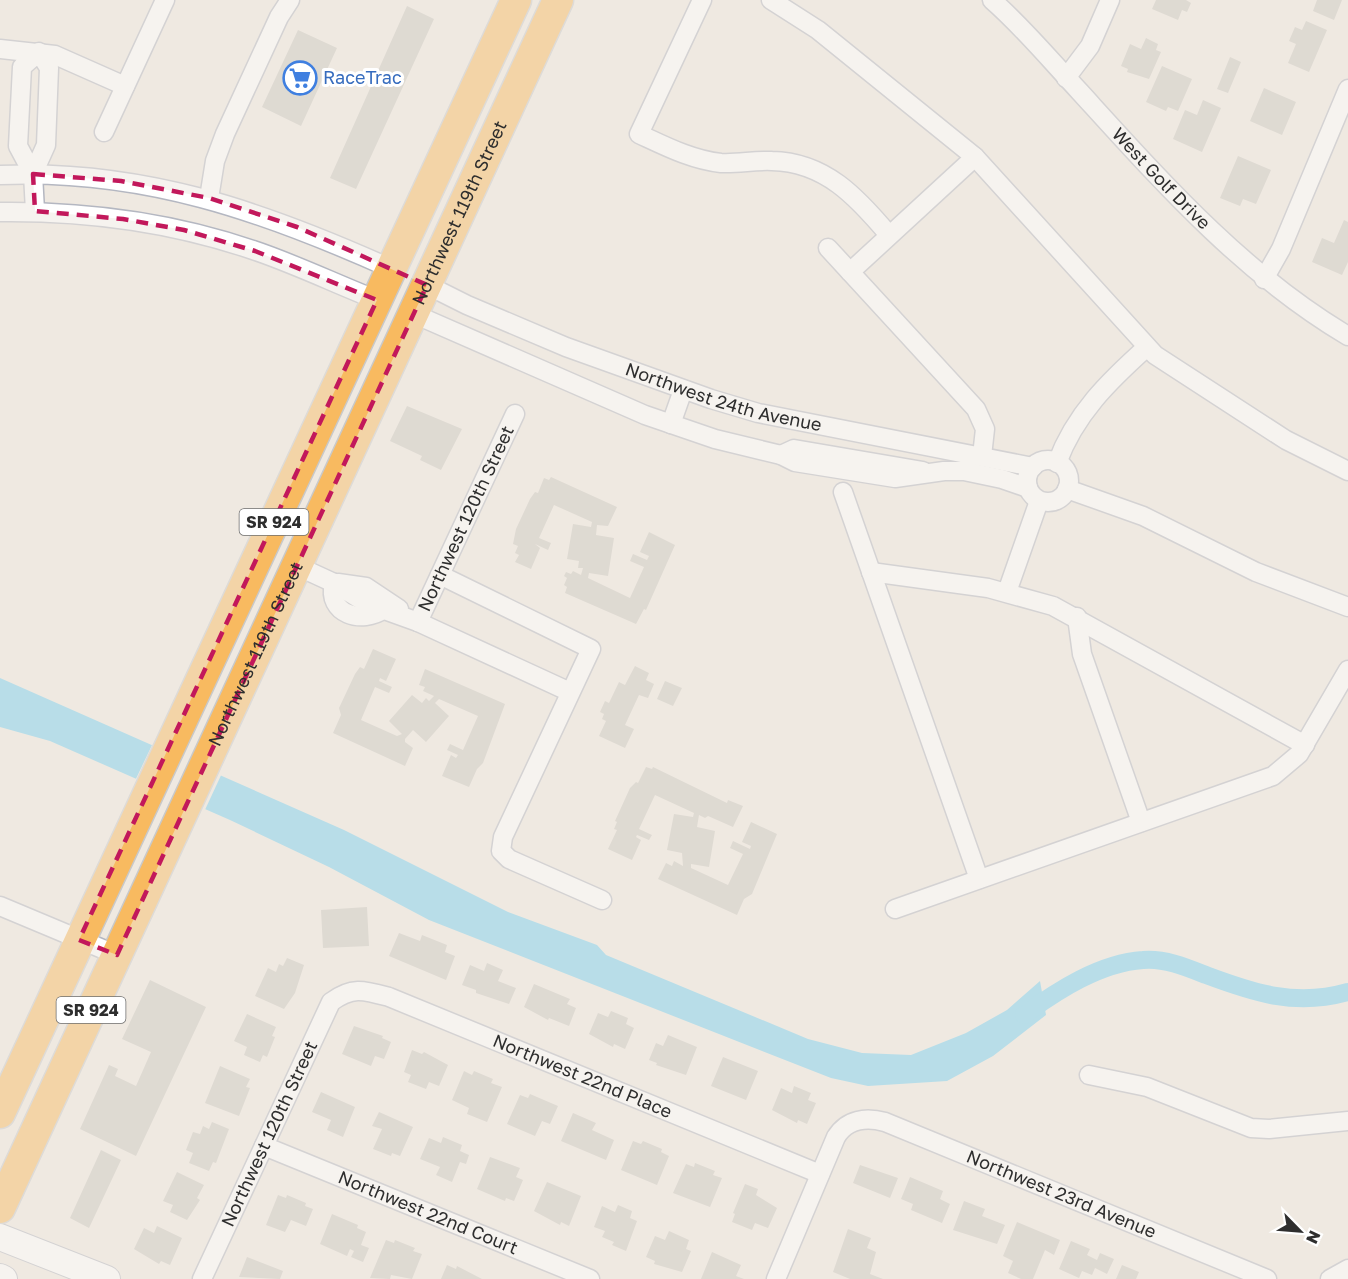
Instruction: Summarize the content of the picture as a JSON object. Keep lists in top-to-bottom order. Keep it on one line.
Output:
{"streets":{"highway":["Northwest 119th Street","SR 924"],"street":["West Golf Drive","Northwest 24th Avenue","Northwest 120th Street","Northwest 22nd Place","Northwest 23rd Avenue","Northwest 22nd Court"]},"crossings":[["Northwest 119th Street","Northwest 24th Avenue"],["Northwest 120th Street","Northwest 22nd Place"],["Northwest 120th Street","Northwest 22nd Court"],["Northwest 22nd Place","Northwest 23rd Avenue"]],"places":{"supermarket":["RaceTrac"]},"north":"bottom right"}
